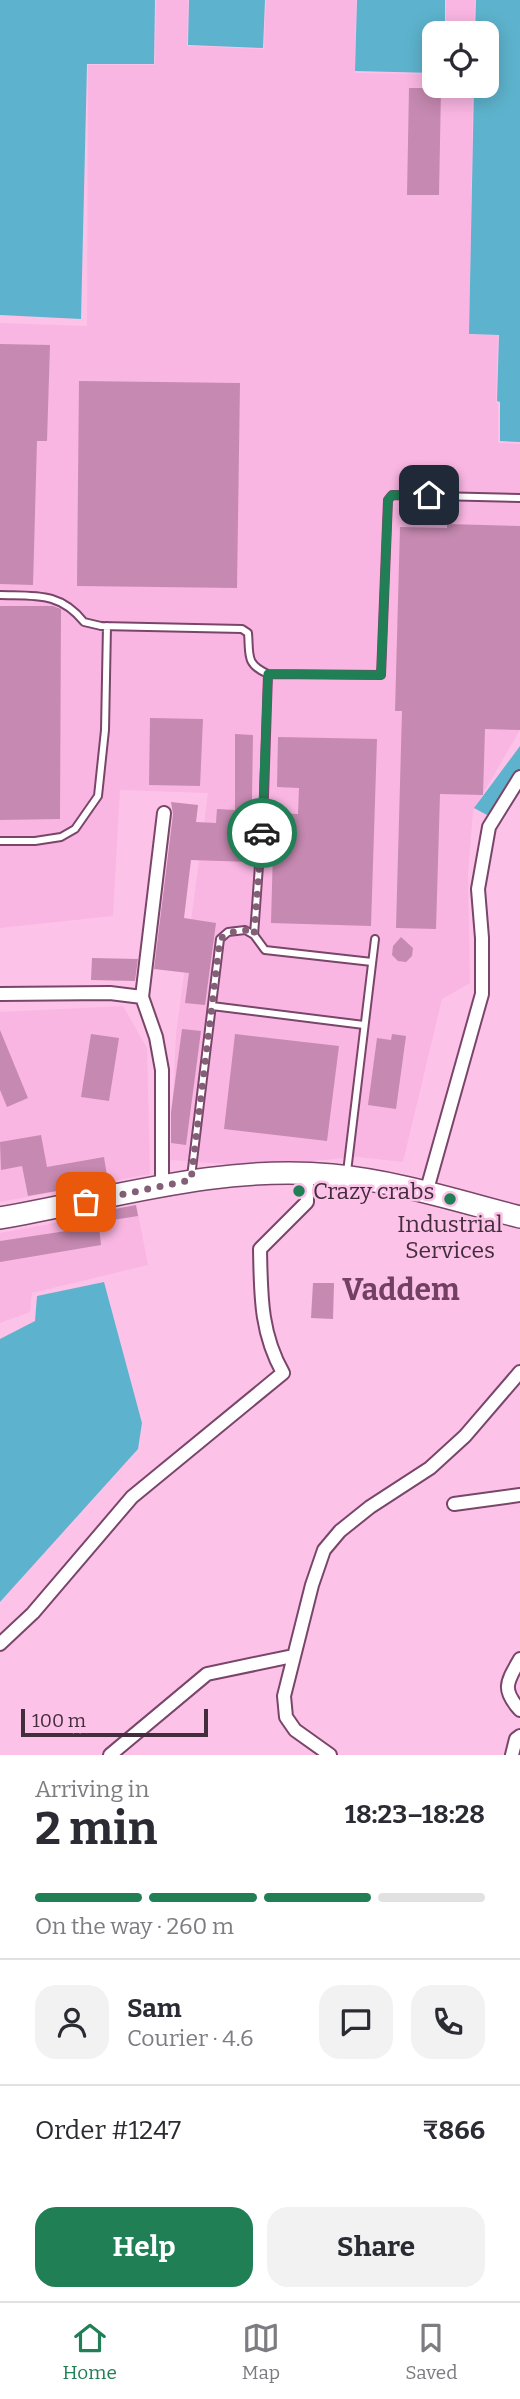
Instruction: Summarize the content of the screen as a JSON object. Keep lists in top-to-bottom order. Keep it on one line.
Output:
{"districts":["Vaddem"],"places":["Crazy crabs","Industrial Services"],"scale_bar":"100 m","page":{"scale":"100 m","heading":["2 min","Arriving in","18:23–18:28"],"panel":["Sam","Courier · 4.6","Order #1247","₹866"],"bar":"On the way · 260 m","buttons":["Help","Share"],"tabs":["Home","Map","Saved"]}}
